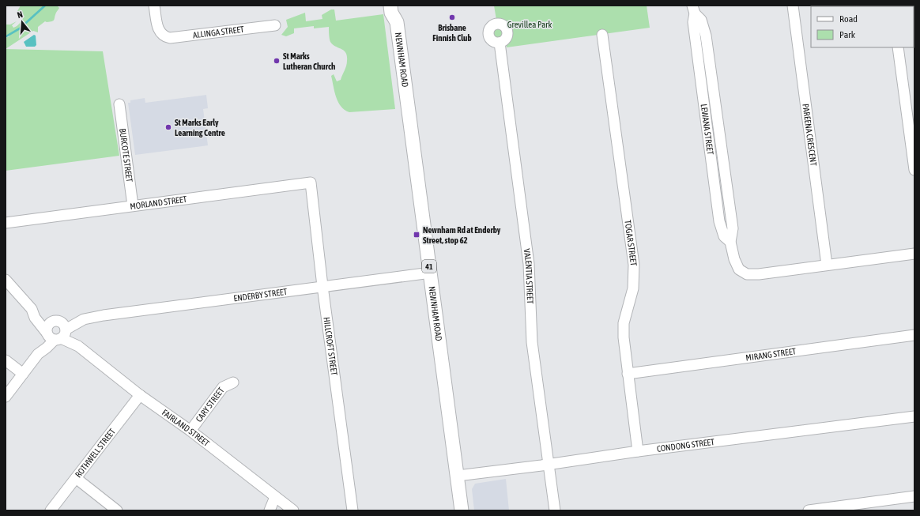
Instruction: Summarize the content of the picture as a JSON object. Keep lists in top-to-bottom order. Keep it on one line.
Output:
{"streets":{"main road":["NEWNHAM ROAD","41"],"street":["ALLINGA STREET","LEWANA STREET","PAREENA CRESCENT","BURCOTE STREET","MORLAND STREET","TOGAR STREET","VALENTIA STREET","ENDERBY STREET","HILLCROFT STREET","MIRANG STREET","CARY STREET","FAIRLAND STREET","CONDONG STREET","ROTHWELL STREET"]},"crossings":[["NEWNHAM ROAD","ENDERBY STREET"],["NEWNHAM ROAD","CONDONG STREET"],["LEWANA STREET","PAREENA CRESCENT"],["BURCOTE STREET","MORLAND STREET"],["MORLAND STREET","HILLCROFT STREET"],["TOGAR STREET","MIRANG STREET"],["TOGAR STREET","CONDONG STREET"],["VALENTIA STREET","CONDONG STREET"],["ENDERBY STREET","HILLCROFT STREET"],["ENDERBY STREET","FAIRLAND STREET"],["CARY STREET","FAIRLAND STREET"],["FAIRLAND STREET","ROTHWELL STREET"]],"parks":["Grevillea Park"],"places":{"other":["Brisbane Finnish Club","St Marks Lutheran Church","St Marks Early Learning Centre"],"transit":["Newnham Rd at Enderby Street, stop 62"]},"legend":["Road","Park"],"north":"top"}
